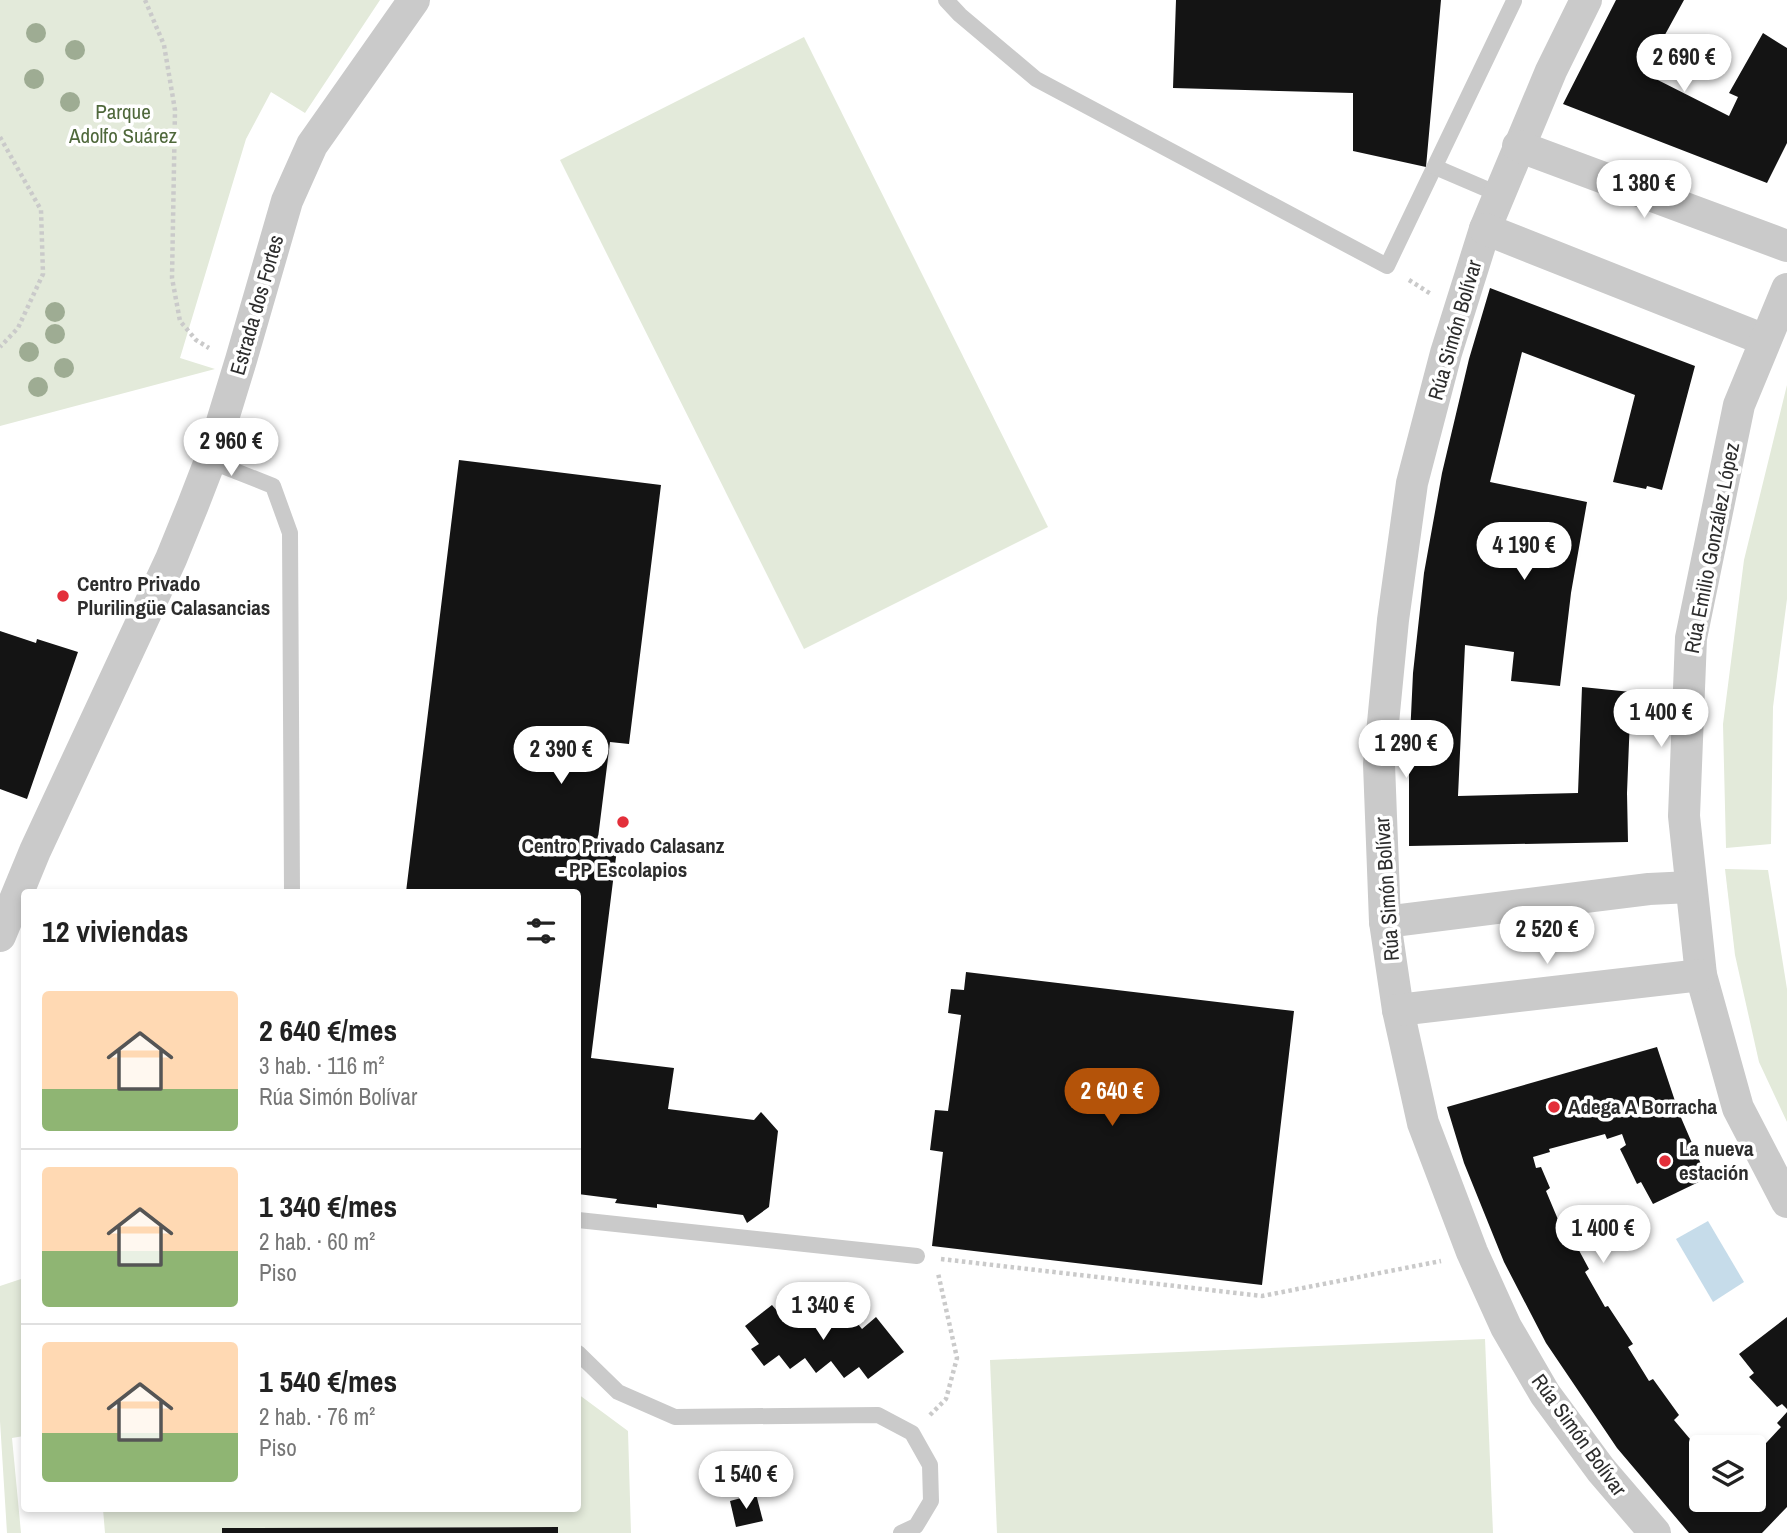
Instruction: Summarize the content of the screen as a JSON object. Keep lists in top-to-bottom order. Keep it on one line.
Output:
{"streets":{"street":["Estrada dos Fortes","Rúa Simón Bolívar","Rúa Emilio González López"]},"parks":["Parque Adolfo Suárez"],"places":["Centro Privado Plurilingüe Calasancias","Centro Privado Calasanz - PP Escolapios","Adega A Borracha","La nueva estación"],"page":{"price":["2 690 €","1 380 €","2 960 €","4 190 €","1 400 €","1 290 €","2 390 €","2 520 €","2 640 €","1 400 €","1 340 €","1 540 €"],"heading":"12 viviendas","list":[{"name":"2 640 €/mes","note":"3 hab. · 116 m² · Rúa Simón Bolívar"},{"name":"1 340 €/mes","note":"2 hab. · 60 m² · Piso"},{"name":"1 540 €/mes","note":"2 hab. · 76 m² · Piso"}]}}
